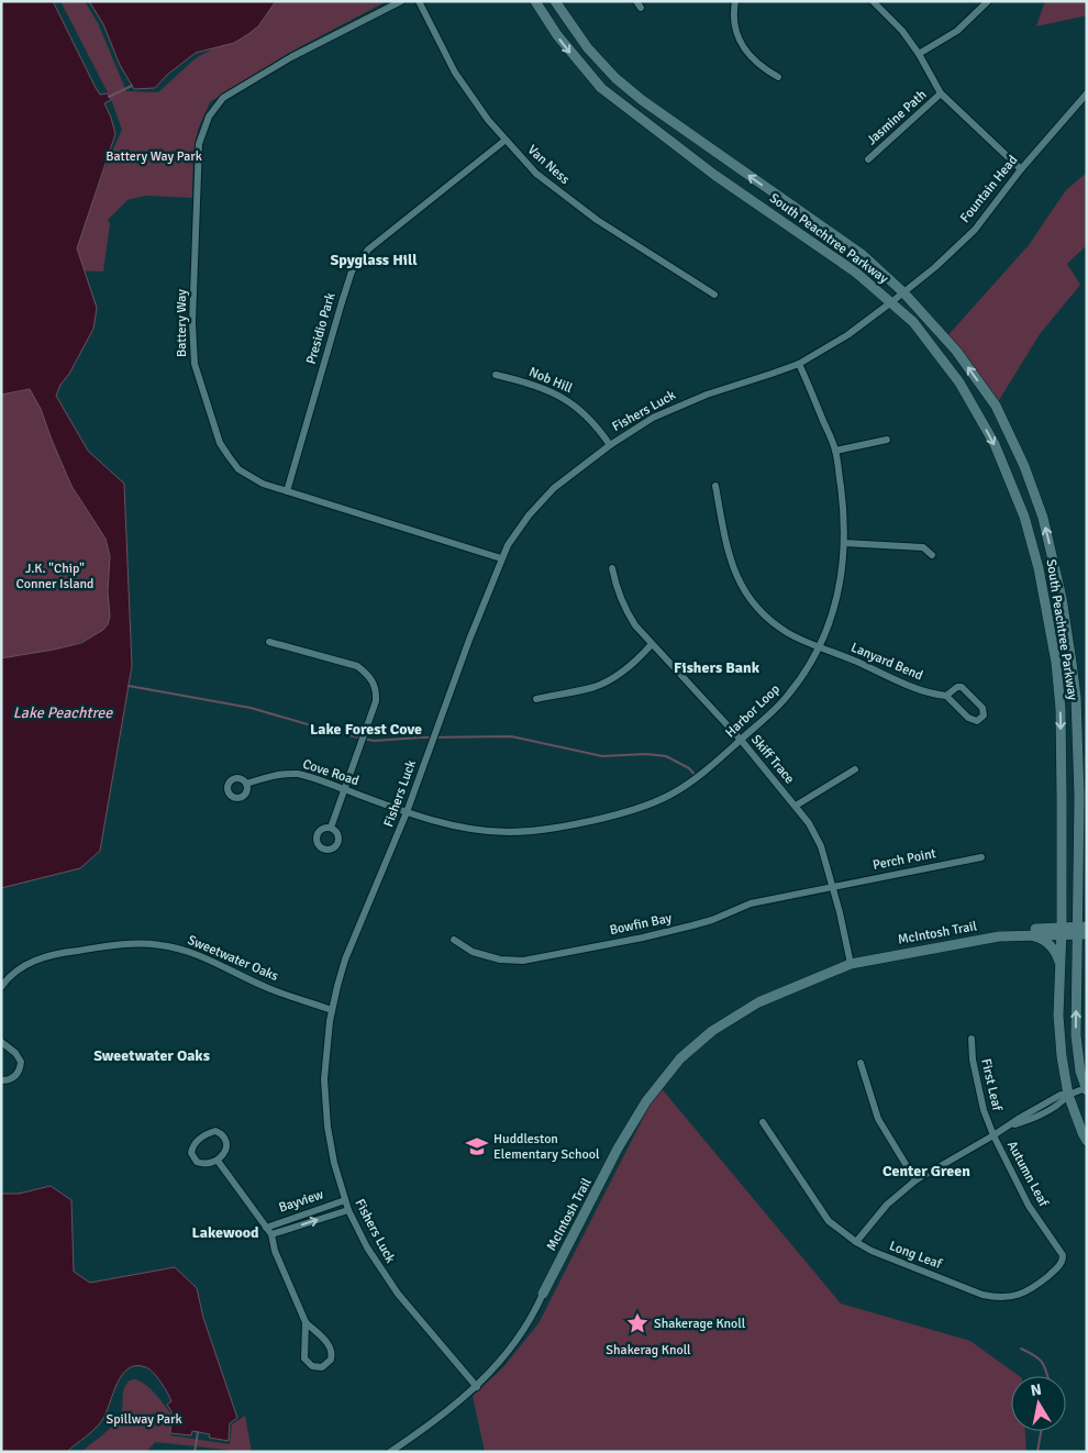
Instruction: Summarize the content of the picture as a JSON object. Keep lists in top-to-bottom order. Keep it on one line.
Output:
{"streets":{"main road":["South Peachtree Parkway","McIntosh Trail"],"street":["Jasmine Path","Van Ness","Fountain Head","Battery Way","Presidio Park","Nob Hill","Fishers Luck","Lanyard Bend","Harbor Loop","Skiff Trace","Cove Road","Perch Point","Bowfin Bay","Sweetwater Oaks","First Leaf","Autumn Leaf","Bayview","Long Leaf"]},"crossings":[["Van Ness","Presidio Park"],["Fountain Head","South Peachtree Parkway"],["Fountain Head","Fishers Luck"],["South Peachtree Parkway","Fishers Luck"],["South Peachtree Parkway","McIntosh Trail"],["Battery Way","Presidio Park"],["Battery Way","Fishers Luck"],["Nob Hill","Fishers Luck"],["Fishers Luck","Harbor Loop"],["Fishers Luck","Cove Road"],["Fishers Luck","McIntosh Trail"],["Fishers Luck","Sweetwater Oaks"],["Fishers Luck","Bayview"],["Lanyard Bend","Harbor Loop"],["Harbor Loop","Skiff Trace"],["Harbor Loop","Cove Road"],["Skiff Trace","Perch Point"],["Skiff Trace","Bowfin Bay"],["Skiff Trace","McIntosh Trail"],["Perch Point","Bowfin Bay"],["First Leaf","Autumn Leaf"],["Autumn Leaf","Long Leaf"]],"districts":["Spyglass Hill","Fishers Bank","Lake Forest Cove","Sweetwater Oaks","Center Green","Lakewood"],"water":["Lake Peachtree"],"parks":["Battery Way Park","J.K. \"Chip\" Conner Island","Shakerag Knoll","Spillway Park"],"places":{"school or university":["Huddleston Elementary School"],"place":["Shakerage Knoll"]},"north":"top"}
